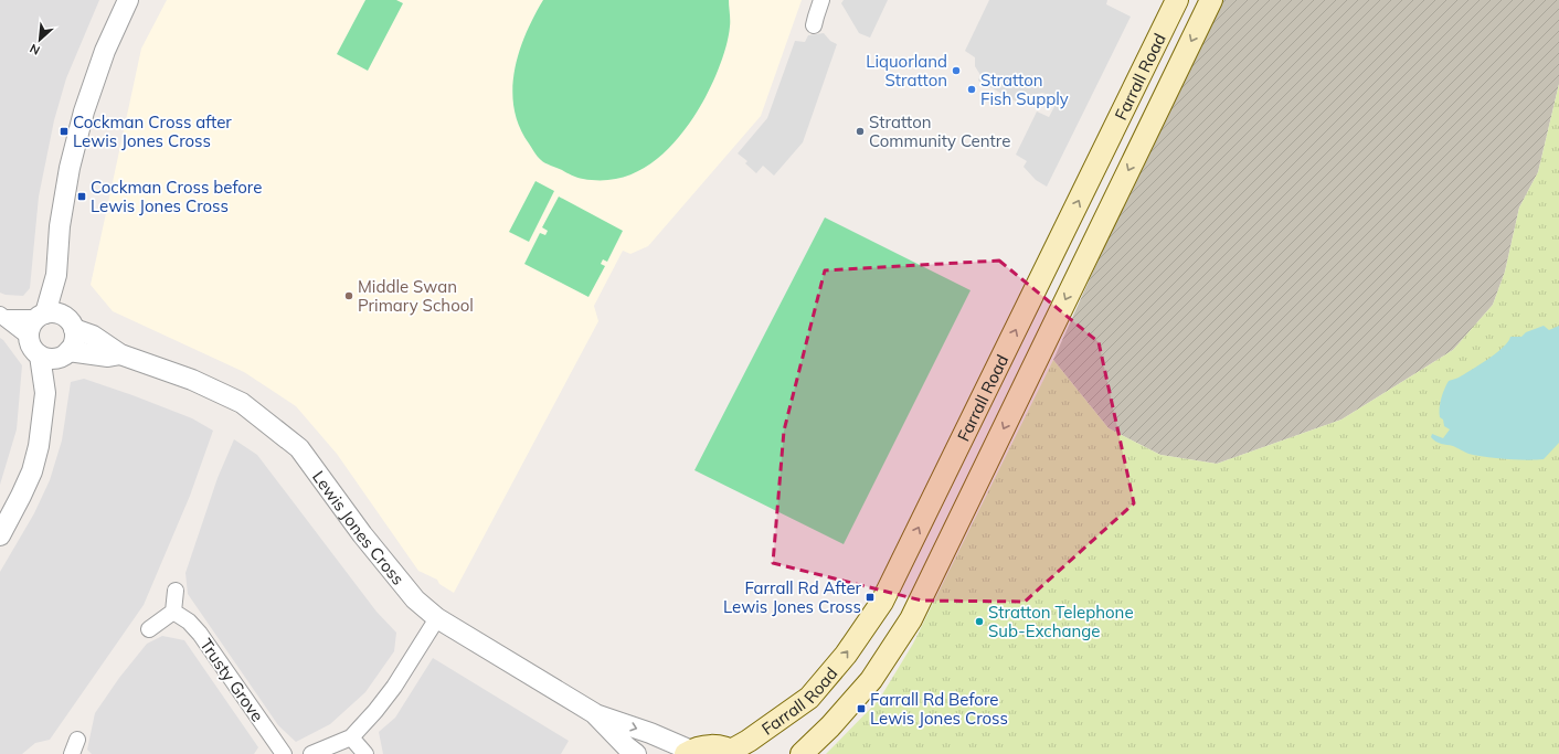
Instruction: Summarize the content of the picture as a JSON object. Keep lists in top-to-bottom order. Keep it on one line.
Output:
{"streets":{"main road":["Farrall Road"],"street":["Lewis Jones Cross","Trusty Grove"]},"crossings":[["Farrall Road","Lewis Jones Cross"]],"places":{"other":["Liquorland Stratton","Stratton Fish Supply","Stratton Community Centre","Middle Swan Primary School","Stratton Telephone Sub-Exchange"],"transit":["Cockman Cross after Lewis Jones Cross","Cockman Cross before Lewis Jones Cross","Farrall Rd After Lewis Jones Cross","Farrall Rd Before Lewis Jones Cross"]},"north":"bottom left"}
